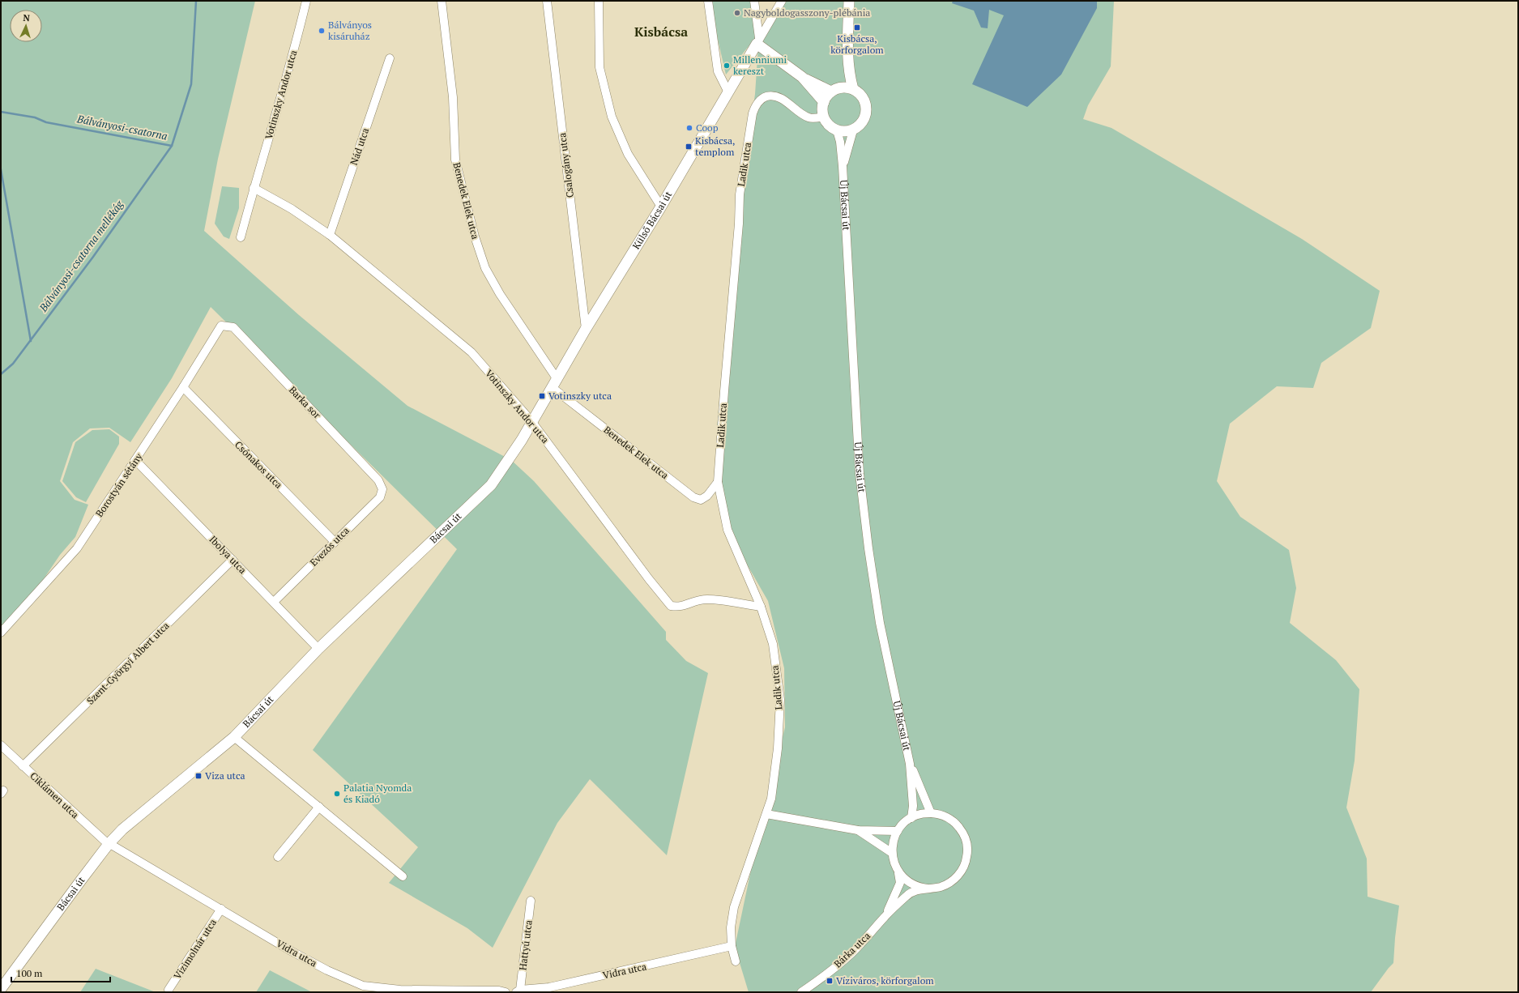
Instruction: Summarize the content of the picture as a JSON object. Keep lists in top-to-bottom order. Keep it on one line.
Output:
{"streets":{"main road":["Új Bácsai út","Külső Bácsai út","Bácsai út"],"street":["Votinszky Andor utca","Nád utca","Ladik utca","Csalogány utca","Benedek Elek utca","Barka sor","Csónakos utca","Borostyán sétány","Evezős utca","Ibolya utca","Szent-Györgyi Albert utca","Ciklámen utca","Hattyú utca","Vizimolnár utca","Bárka utca","Vidra utca"]},"crossings":[["Votinszky Andor utca","Nád utca"],["Votinszky Andor utca","Ladik utca"],["Votinszky Andor utca","Külső Bácsai út"],["Ladik utca","Benedek Elek utca"],["Ladik utca","Új Bácsai út"],["Ladik utca","Vidra utca"],["Csalogány utca","Külső Bácsai út"],["Benedek Elek utca","Külső Bácsai út"],["Külső Bácsai út","Bácsai út"],["Barka sor","Borostyán sétány"],["Barka sor","Evezős utca"],["Csónakos utca","Borostyán sétány"],["Csónakos utca","Evezős utca"],["Borostyán sétány","Ibolya utca"],["Bácsai út","Ibolya utca"],["Bácsai út","Ciklámen utca"],["Bácsai út","Vidra utca"],["Evezős utca","Ibolya utca"],["Ibolya utca","Szent-Györgyi Albert utca"],["Szent-Györgyi Albert utca","Ciklámen utca"],["Ciklámen utca","Vidra utca"],["Hattyú utca","Vidra utca"],["Vizimolnár utca","Vidra utca"]],"districts":["Kisbácsa"],"water":["Bálványosi-csatorna","Bálványosi-csatorna mellékág"],"places":{"other":["Nagyboldogasszony-plébánia","Bálványos kisáruház","Millenniumi kereszt","Coop","Palatia Nyomda és Kiadó"],"transit":["Kisbácsa, körforgalom","Kisbácsa, templom","Votinszky utca","Viza utca","Víziváros, körforgalom"]},"scale_bar":"100 m","north":"top"}
